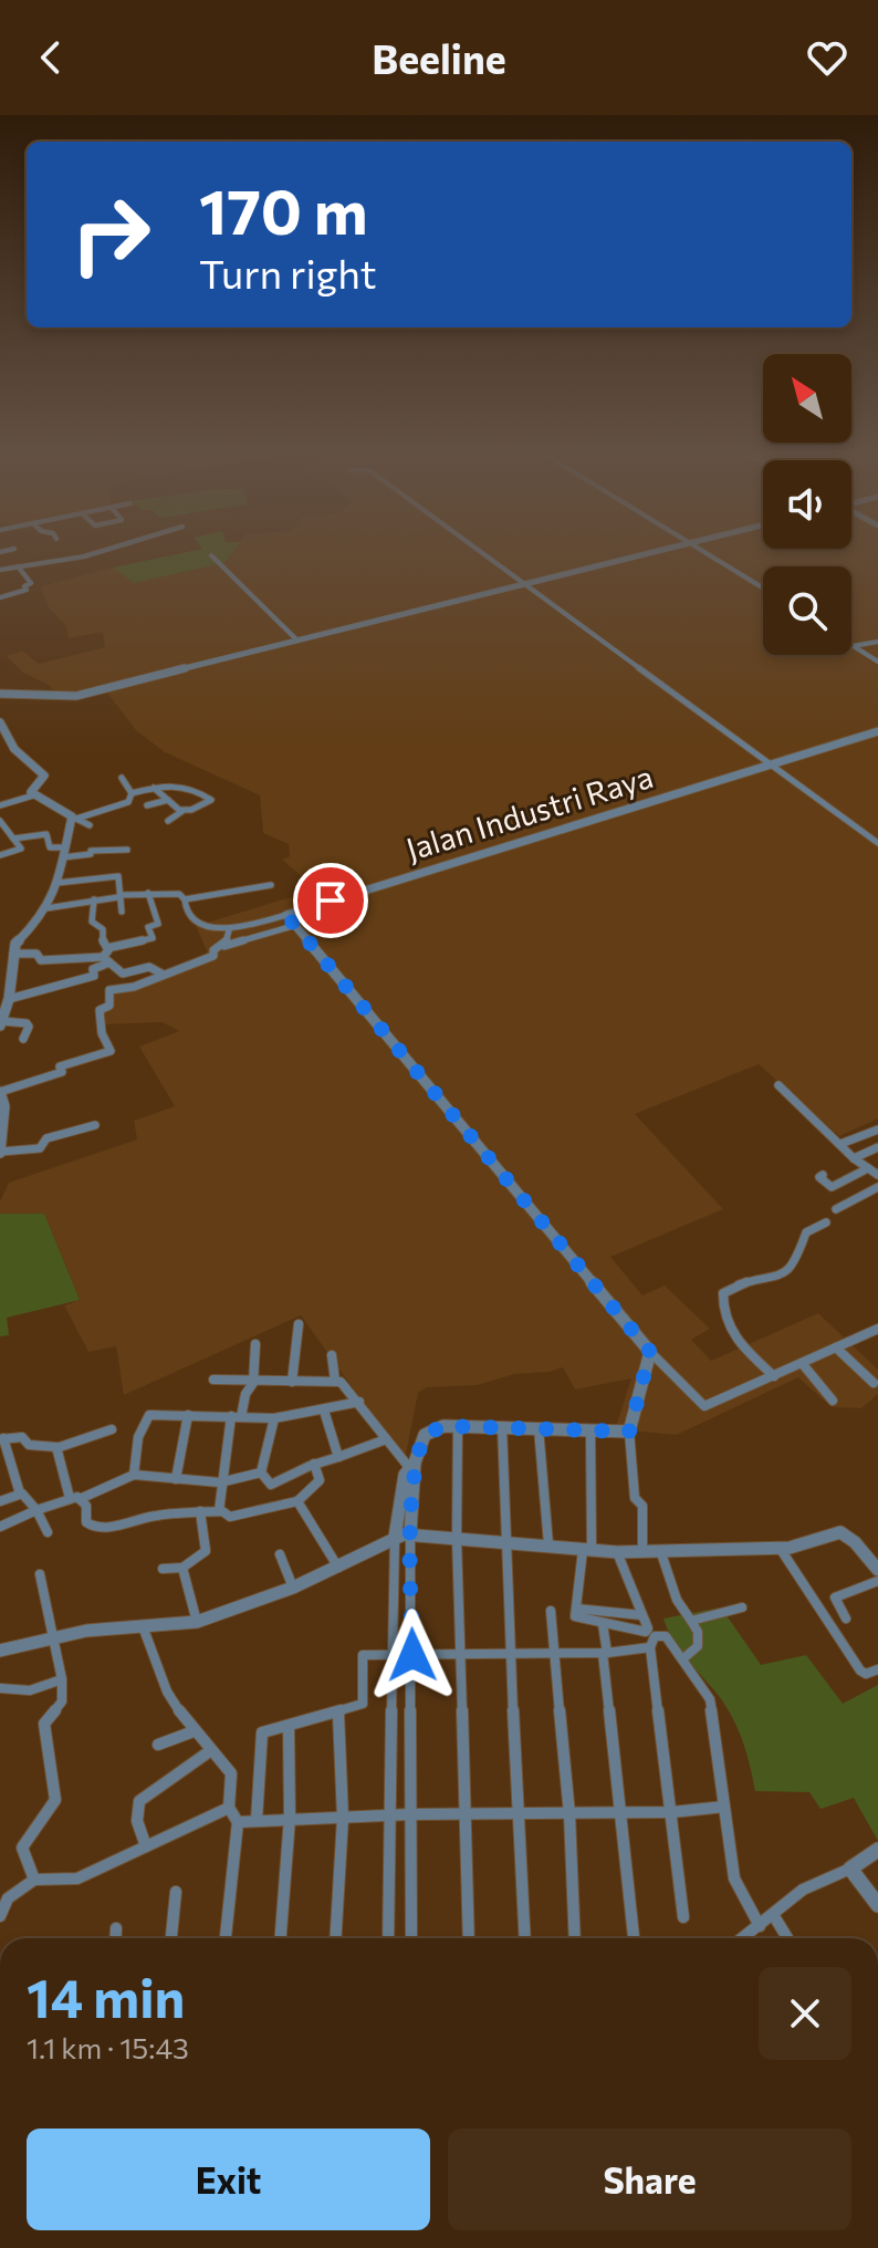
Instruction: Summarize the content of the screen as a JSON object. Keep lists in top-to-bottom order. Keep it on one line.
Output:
{"streets":{"street":["Jalan Industri Raya"]},"north":"top left","page":{"header":"Beeline","turn":["170 m","Turn right"],"heading":["14 min","1.1 km · 15:43"],"buttons":["Exit","Share"]}}
